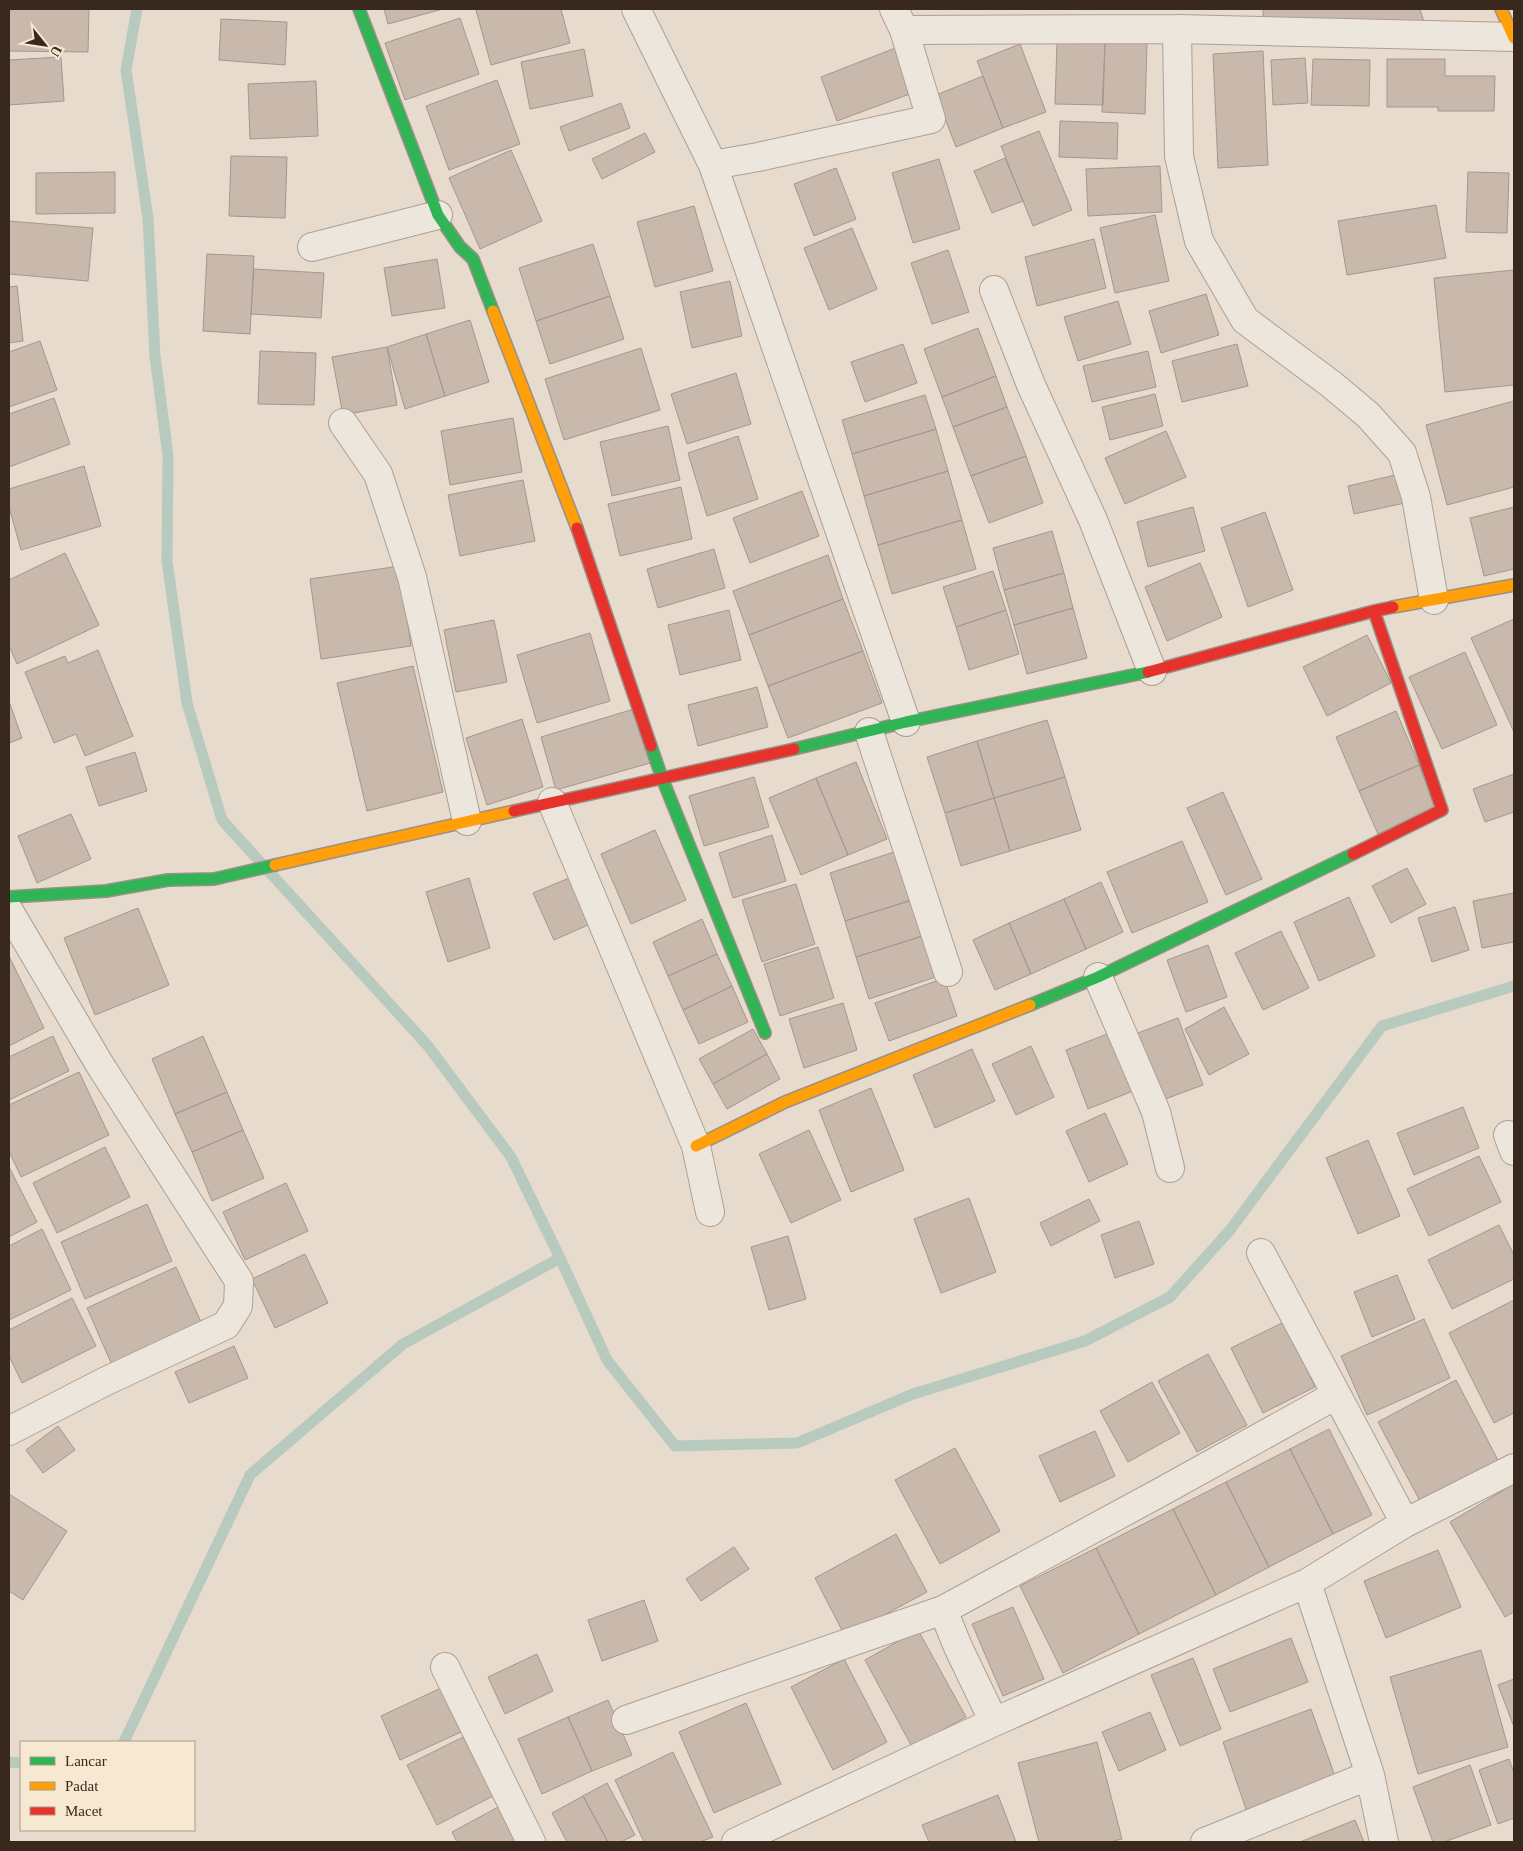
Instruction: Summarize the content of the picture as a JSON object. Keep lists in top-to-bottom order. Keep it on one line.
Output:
{"legend":["Lancar","Padat","Macet"],"north":"bottom right"}
